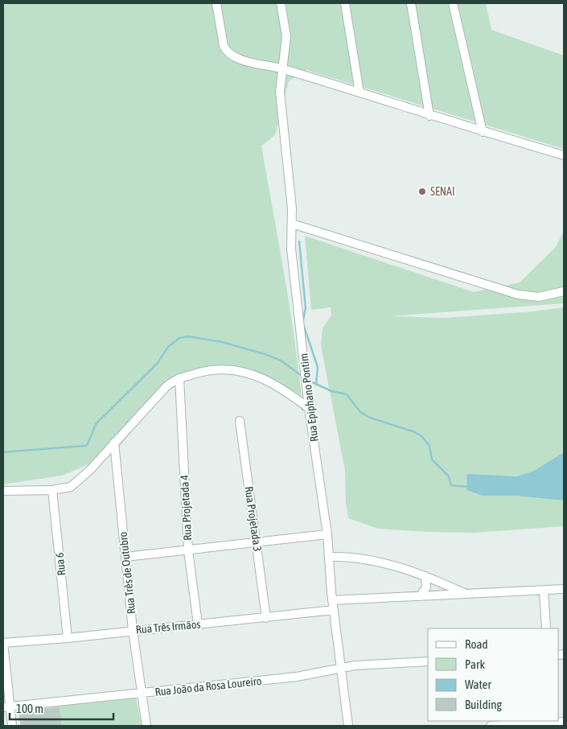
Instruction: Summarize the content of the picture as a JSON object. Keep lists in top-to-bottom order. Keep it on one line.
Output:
{"streets":{"street":["Rua Epiphano Pontim","Rua Projetada 4","Rua Projetada 3","Rua 6","Rua Três de Outubro","Rua Três Irmãos","Rua João da Rosa Loureiro"]},"crossings":[["Rua Epiphano Pontim","Rua Três Irmãos"],["Rua Epiphano Pontim","Rua João da Rosa Loureiro"],["Rua Projetada 4","Rua Três Irmãos"],["Rua Projetada 3","Rua Três Irmãos"],["Rua 6","Rua Três Irmãos"],["Rua Três de Outubro","Rua Três Irmãos"],["Rua Três de Outubro","Rua João da Rosa Loureiro"]],"places":["SENAI"],"legend":["Road","Park","Water","Building"],"scale_bar":"100 m"}
